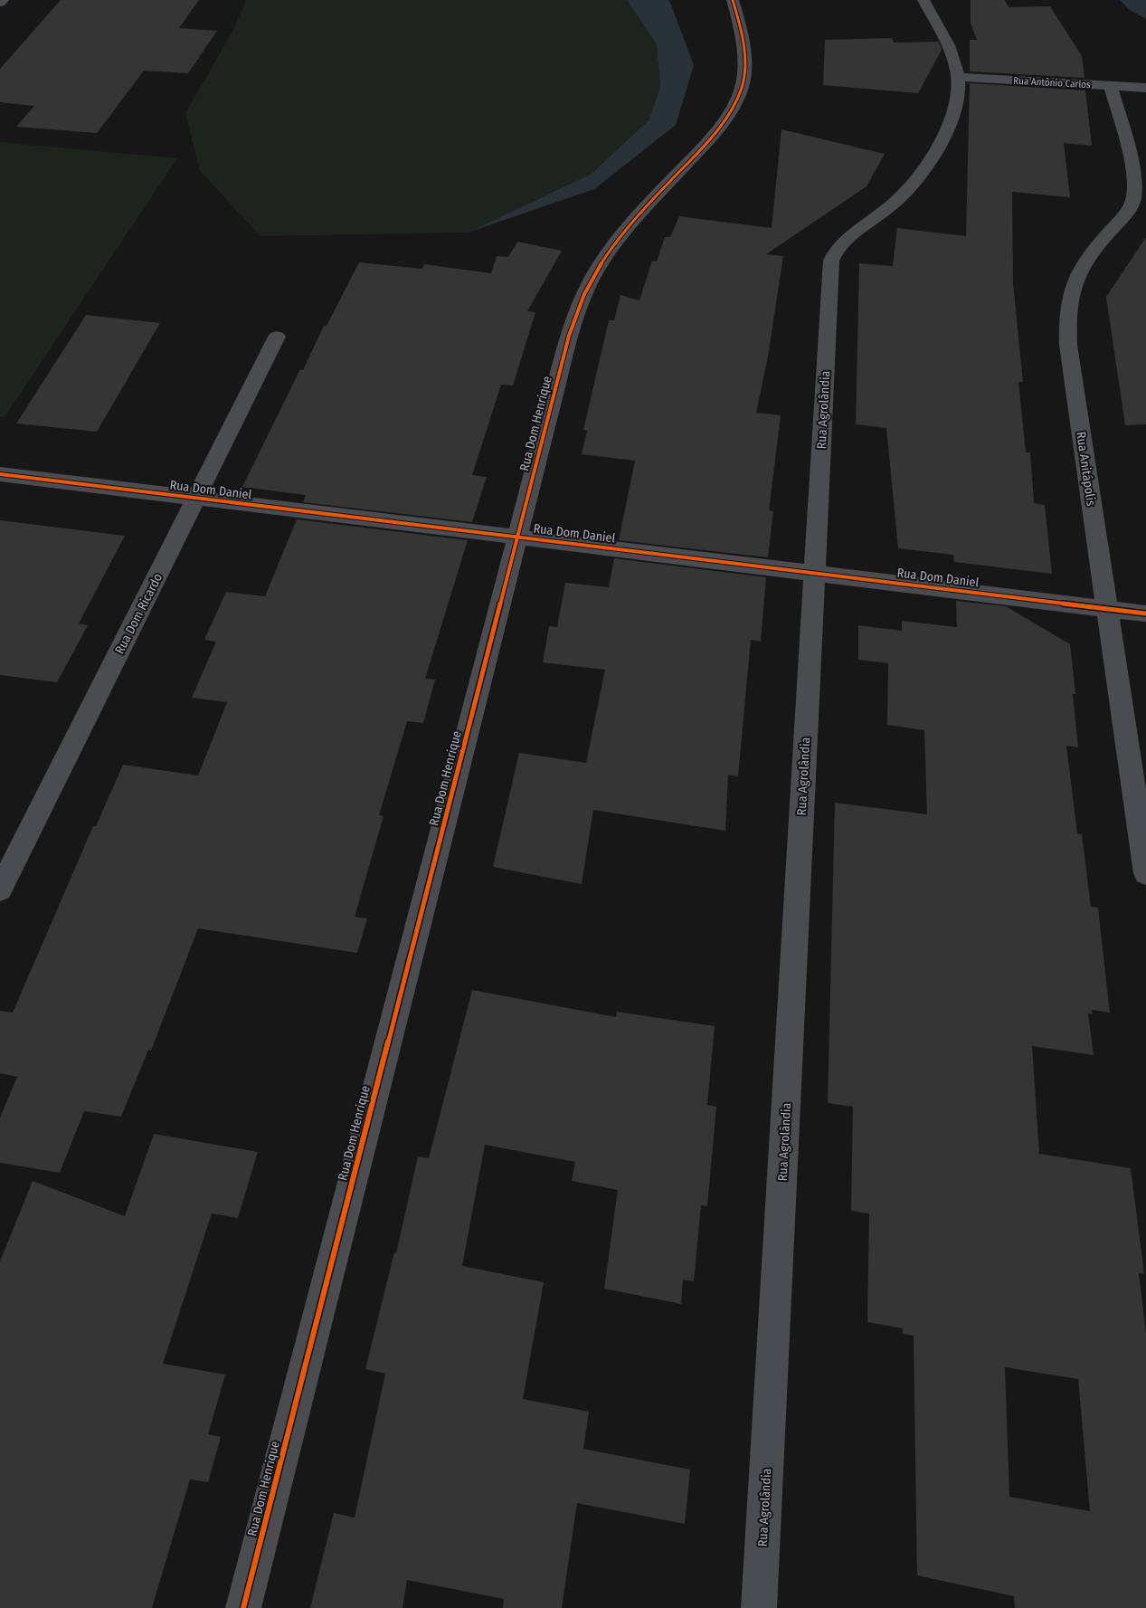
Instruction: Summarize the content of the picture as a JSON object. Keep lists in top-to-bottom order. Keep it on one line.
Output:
{"streets":{"street":["Rua Antônio Carlos","Rua Agrolândia","Rua Dom Henrique","Rua Anitápolis","Rua Dom Daniel","Rua Dom Ricardo"]},"crossings":[["Rua Antônio Carlos","Rua Agrolândia"],["Rua Antônio Carlos","Rua Anitápolis"],["Rua Agrolândia","Rua Dom Daniel"],["Rua Dom Henrique","Rua Dom Daniel"],["Rua Anitápolis","Rua Dom Daniel"],["Rua Dom Daniel","Rua Dom Ricardo"]]}
